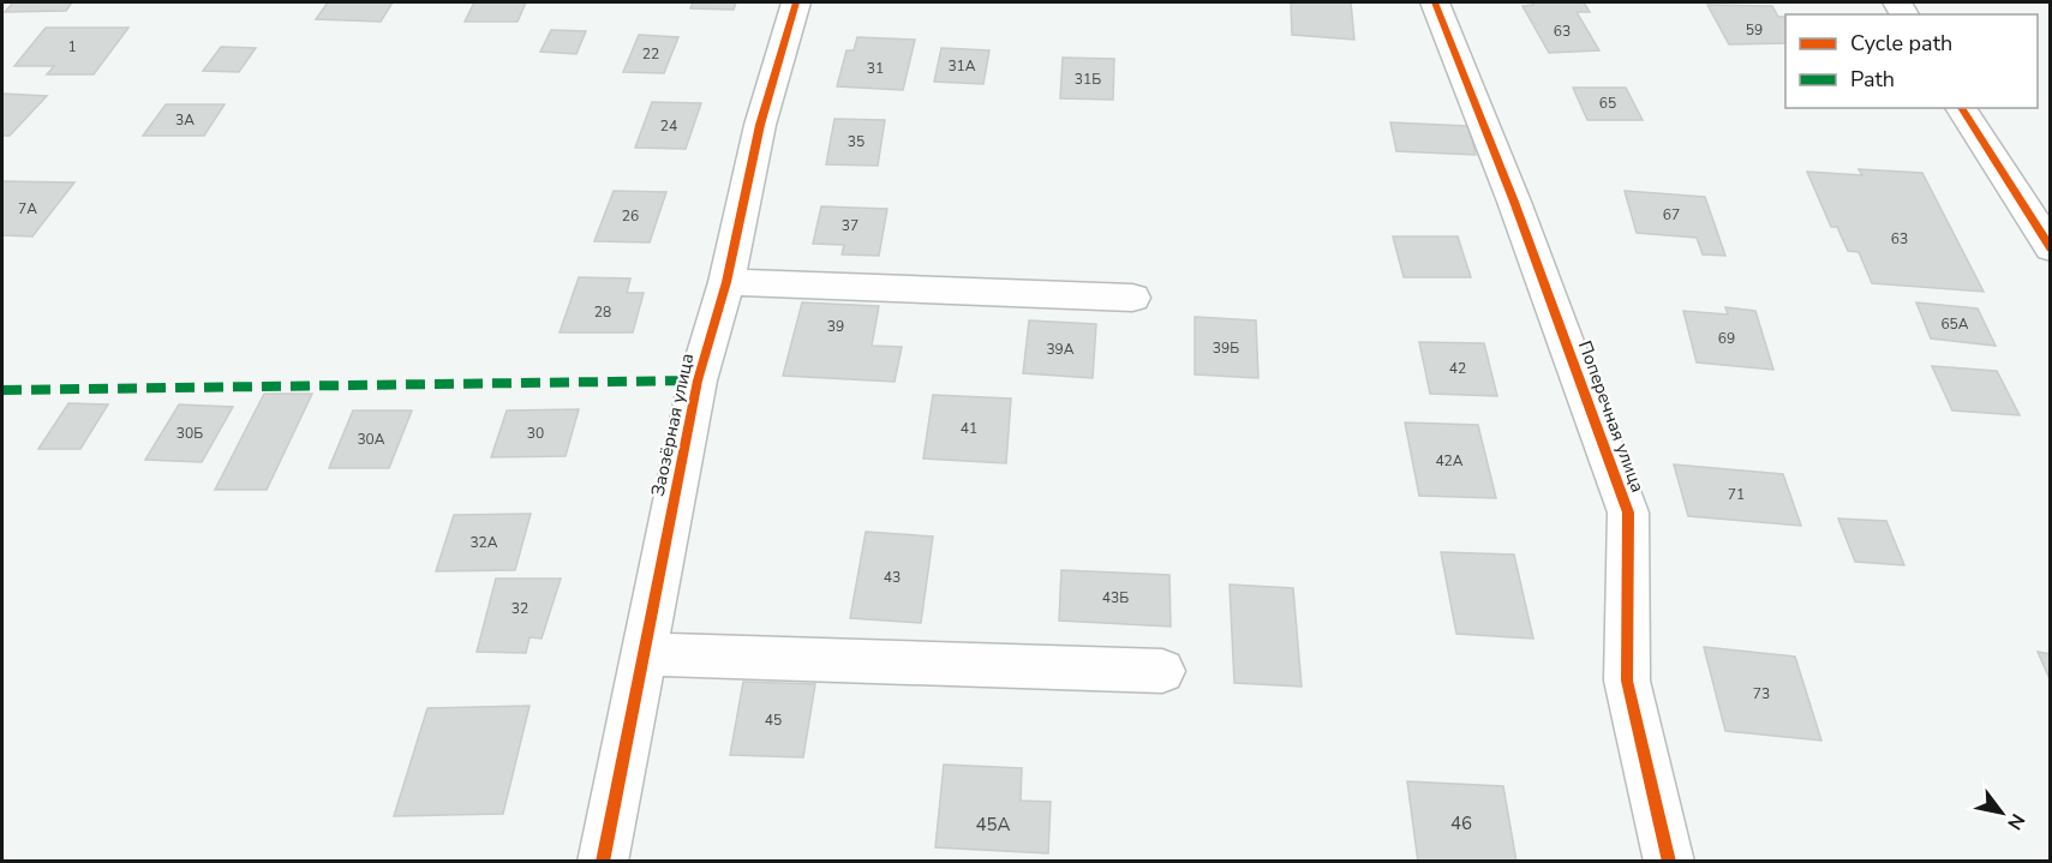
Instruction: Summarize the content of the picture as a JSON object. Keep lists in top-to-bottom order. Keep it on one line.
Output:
{"streets":{"street":["Поперечная улица","Заозёрная улица"]},"house_numbers":["59","63","1","22","31А","31","31Б","65","3А","24","35","7А","67","26","37","63","28","65А","39","69","39Б","39А","42","41","30Б","30","30А","42А","71","32А","43","43Б","32","73","45","46","45А"],"legend":["Cycle path","Path"],"north":"bottom right"}
